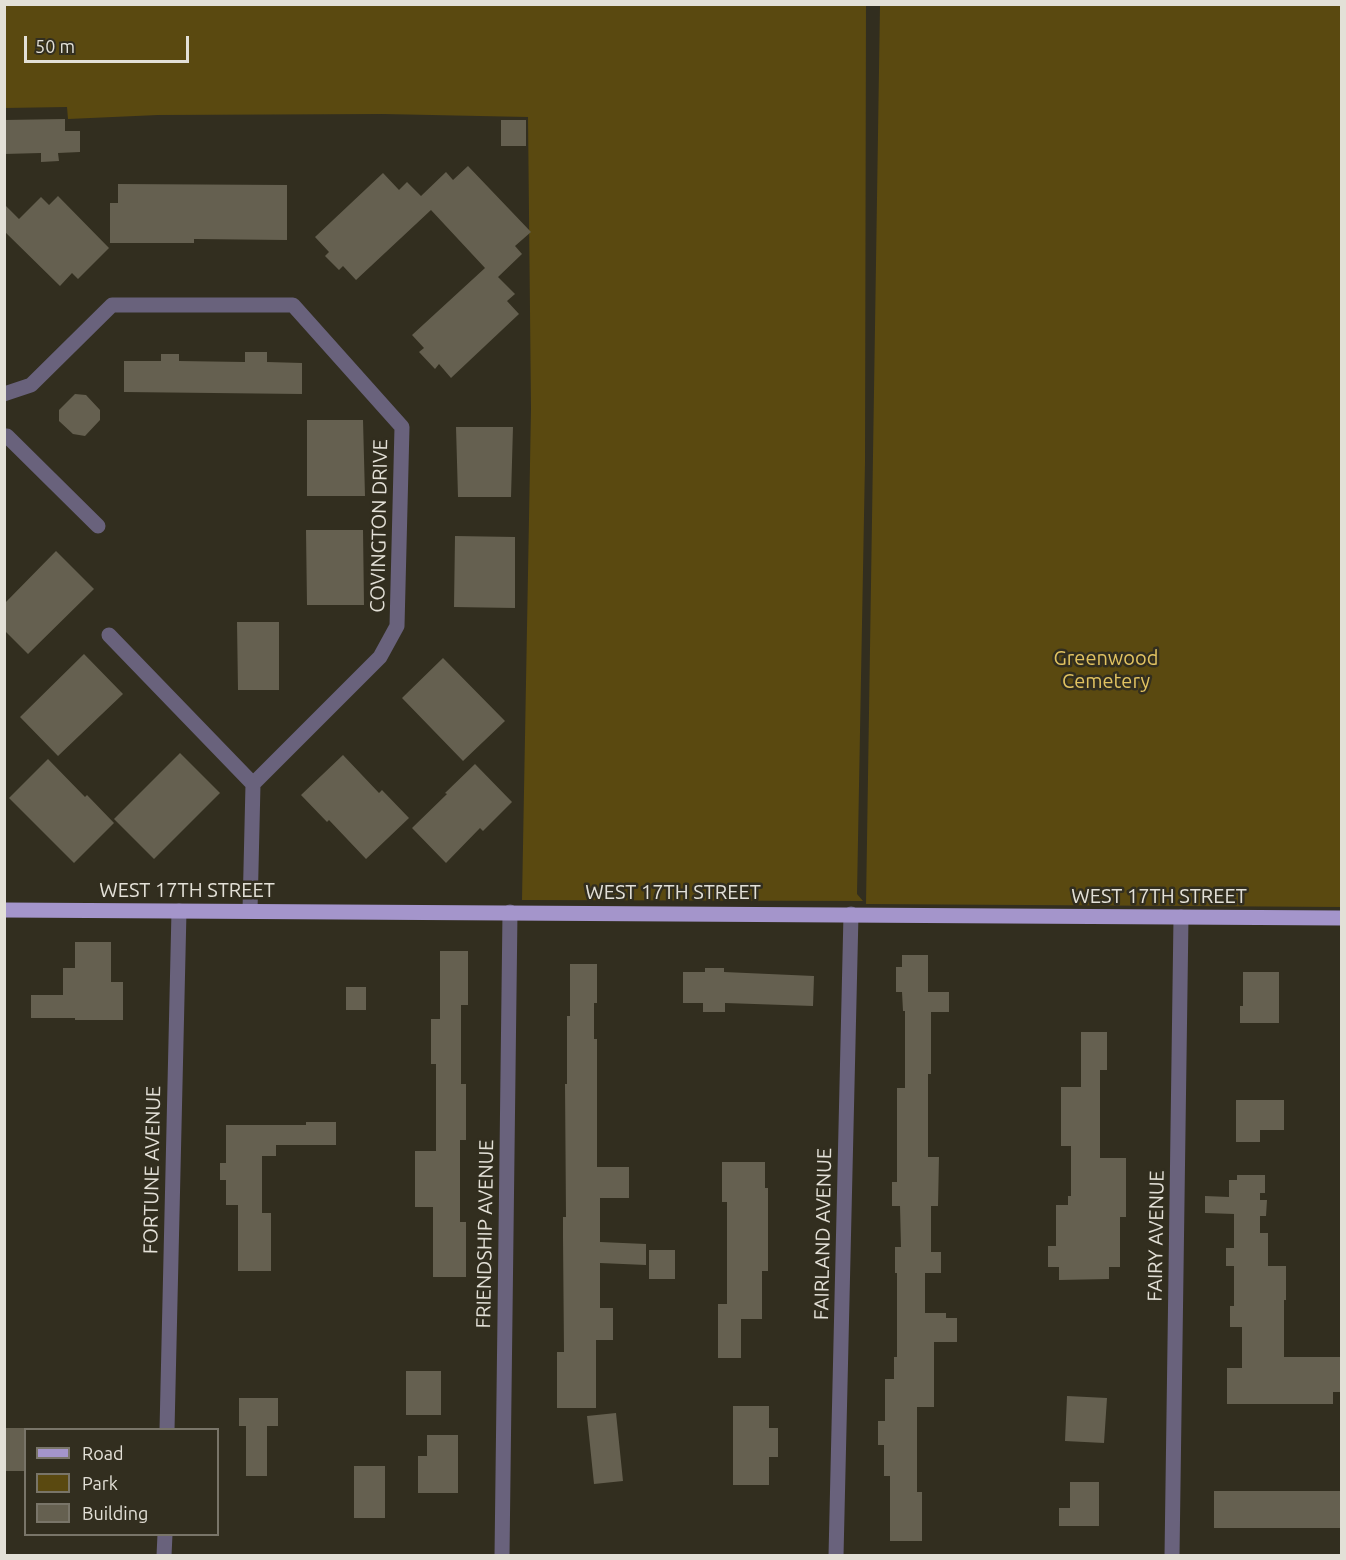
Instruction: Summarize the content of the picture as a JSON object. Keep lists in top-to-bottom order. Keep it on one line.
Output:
{"streets":{"main road":["WEST 17TH STREET"],"street":["COVINGTON DRIVE","FORTUNE AVENUE","FRIENDSHIP AVENUE","FAIRLAND AVENUE","FAIRY AVENUE"]},"crossings":[["WEST 17TH STREET","FORTUNE AVENUE"],["WEST 17TH STREET","FRIENDSHIP AVENUE"],["WEST 17TH STREET","FAIRLAND AVENUE"],["WEST 17TH STREET","FAIRY AVENUE"]],"parks":["Greenwood Cemetery"],"legend":["Road","Park","Building"],"scale_bar":"50 m"}
